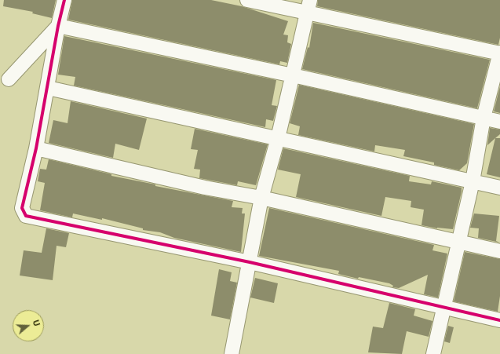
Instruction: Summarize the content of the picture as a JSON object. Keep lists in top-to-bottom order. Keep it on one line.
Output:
{"north":"right"}
